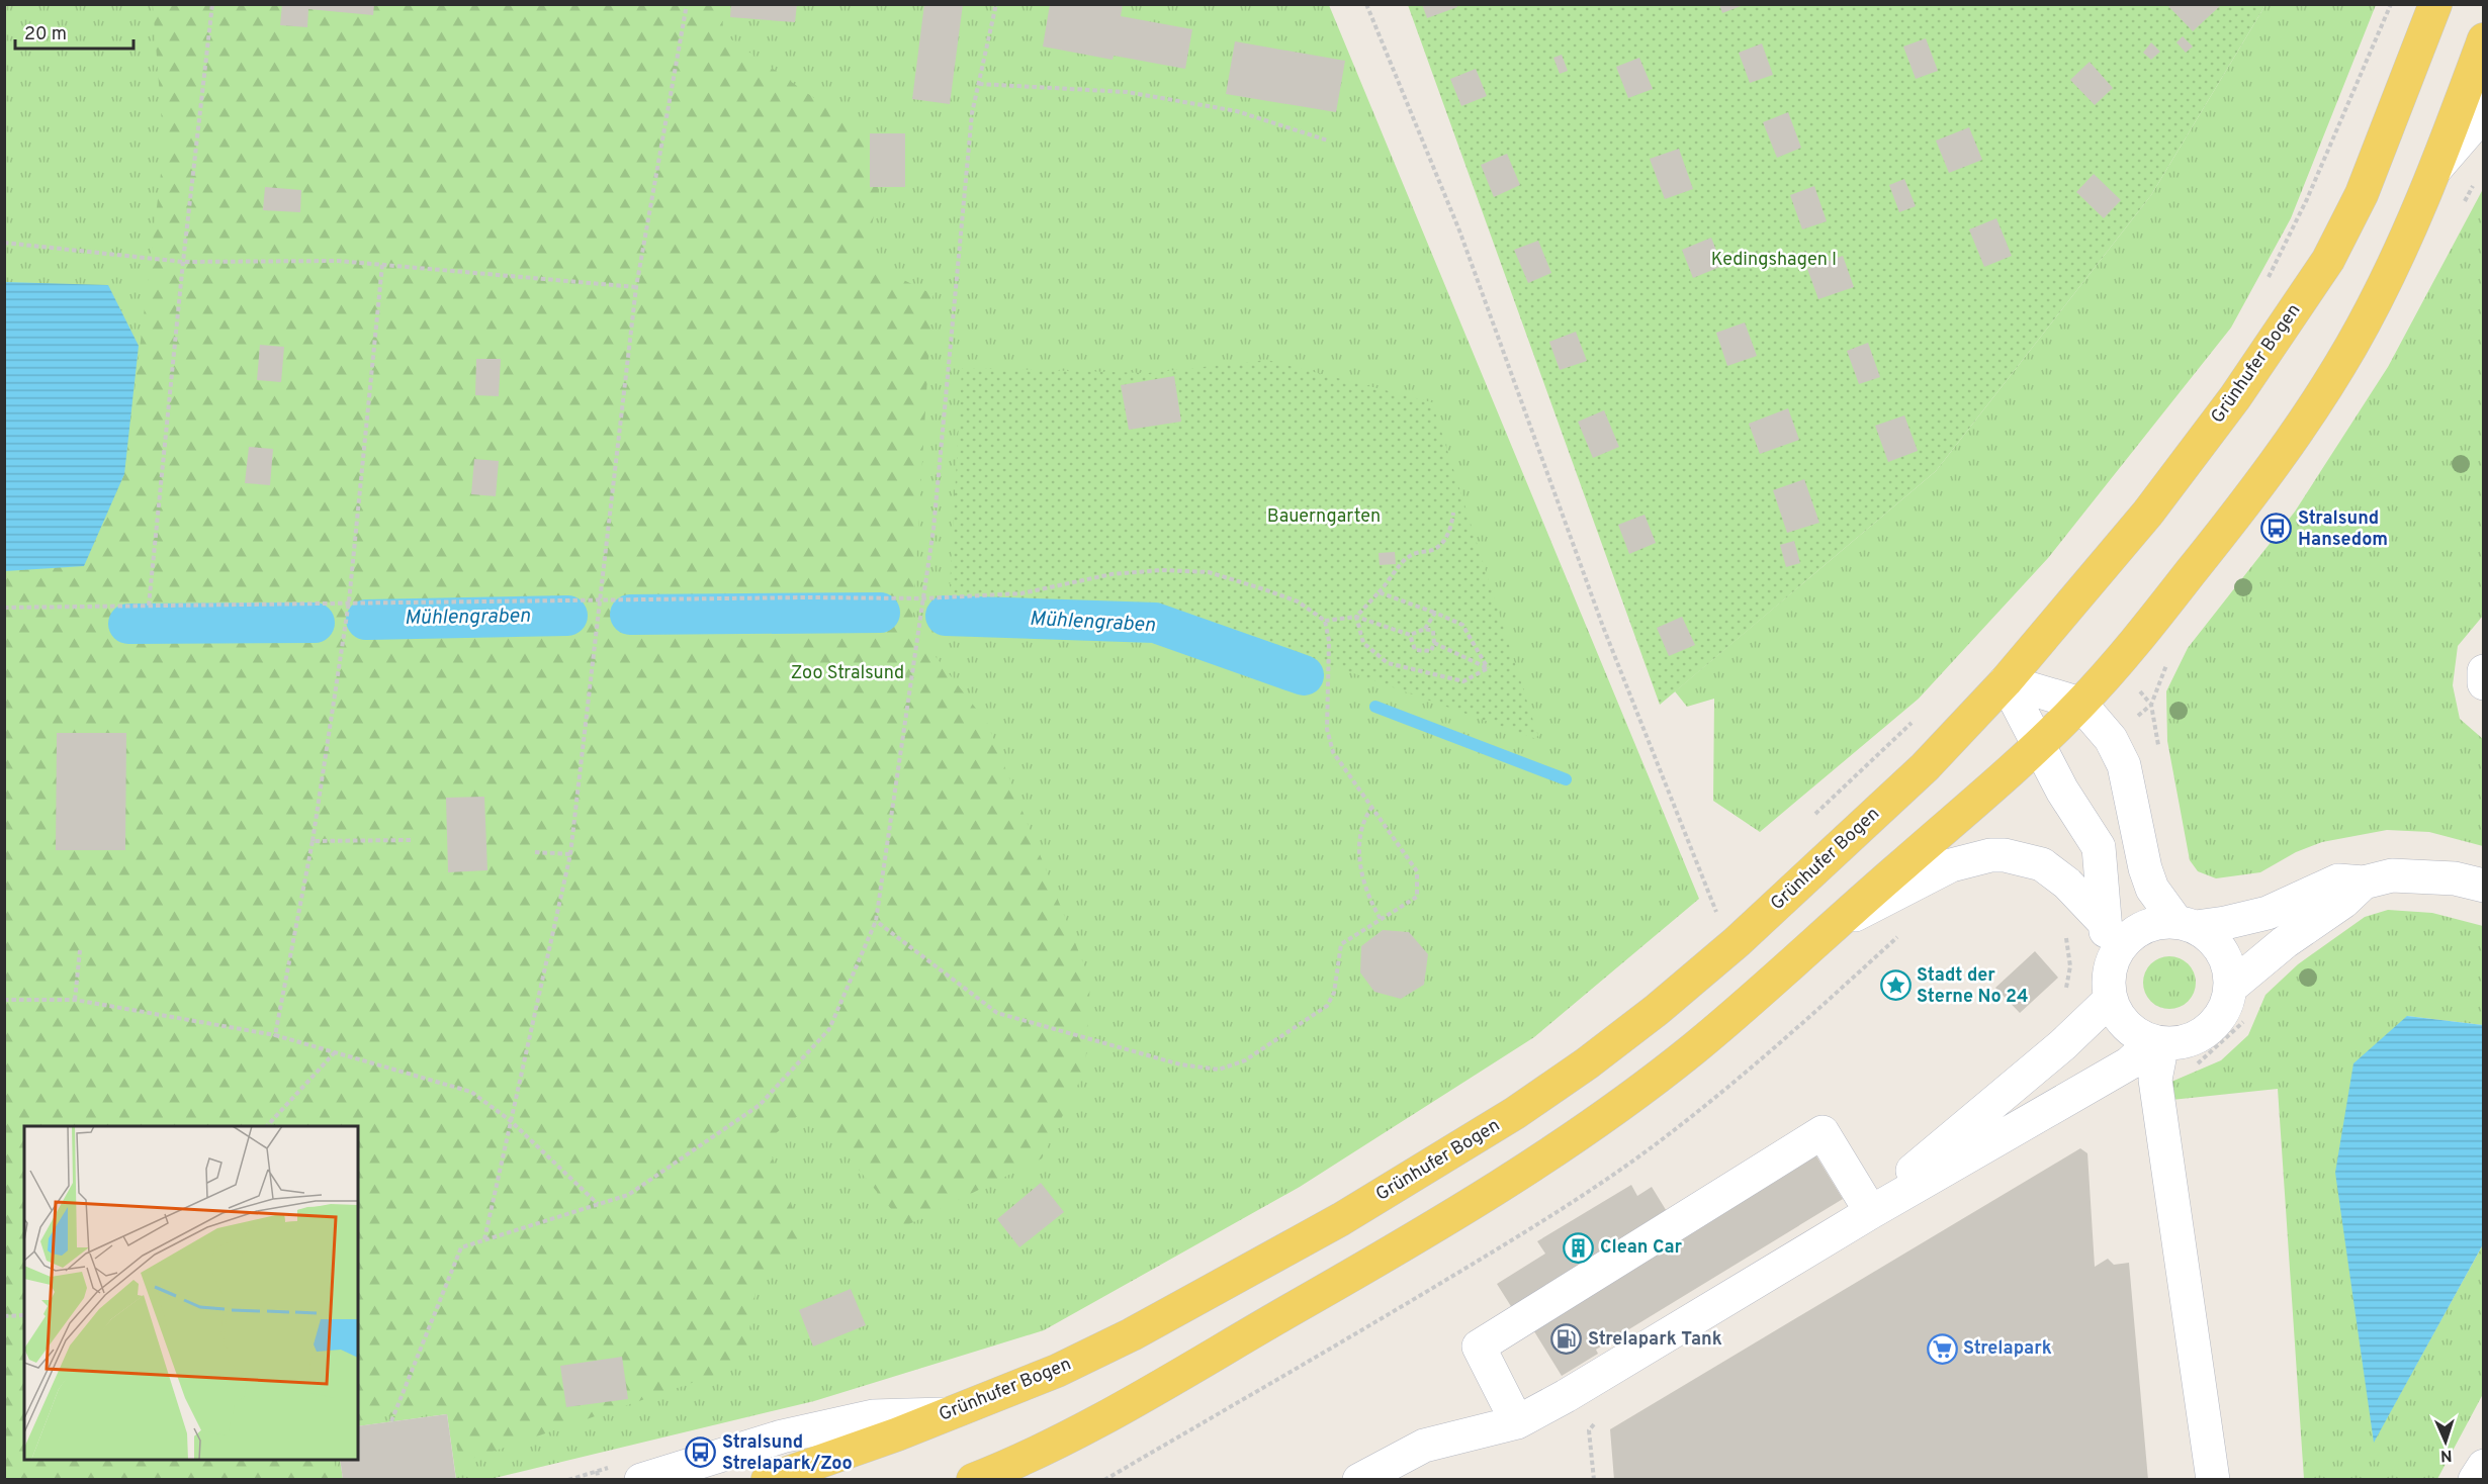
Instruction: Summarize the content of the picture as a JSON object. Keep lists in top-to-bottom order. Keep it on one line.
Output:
{"streets":{"main road":["Grünhufer Bogen"]},"water":["Mühlengraben"],"parks":["Kedingshagen I","Bauerngarten","Zoo Stralsund"],"places":{"bus stop":["Stralsund Hansedom","Stralsund Strelapark/Zoo"],"place":["Stadt der Sterne No 24"],"building":["Clean Car"],"fuel station":["Strelapark Tank"],"supermarket":["Strelapark"]},"scale_bar":"20 m","north":"bottom"}
